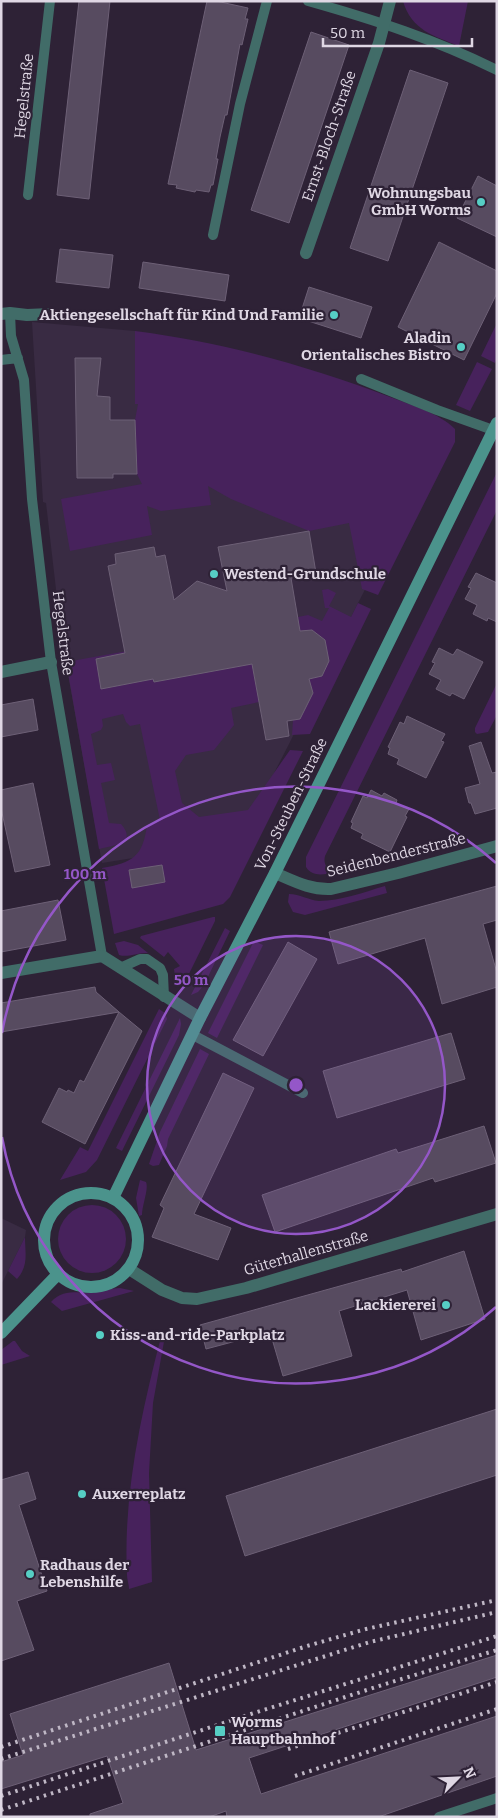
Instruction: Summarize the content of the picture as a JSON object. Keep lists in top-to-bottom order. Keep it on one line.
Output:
{"streets":{"street":["Ernst-Bloch-Straße","Von-Steuben-Straße","Seidenbenderstraße","Güterhallenstraße"],"lane":["Hegelstraße"]},"crossings":[["Von-Steuben-Straße","Seidenbenderstraße"],["Von-Steuben-Straße","Güterhallenstraße"]],"places":{"other":["Wohnungsbau GmbH Worms","Aktiengesellschaft für Kind Und Familie","Aladin Orientalisches Bistro","Westend-Grundschule","Lackiererei","Kiss-and-ride-Parkplatz","Auxerreplatz","Radhaus der Lebenshilfe"],"transit":["Worms Hauptbahnhof"]},"scale_bar":"50 m","north":"top right","rings":["100 m","50 m"]}
